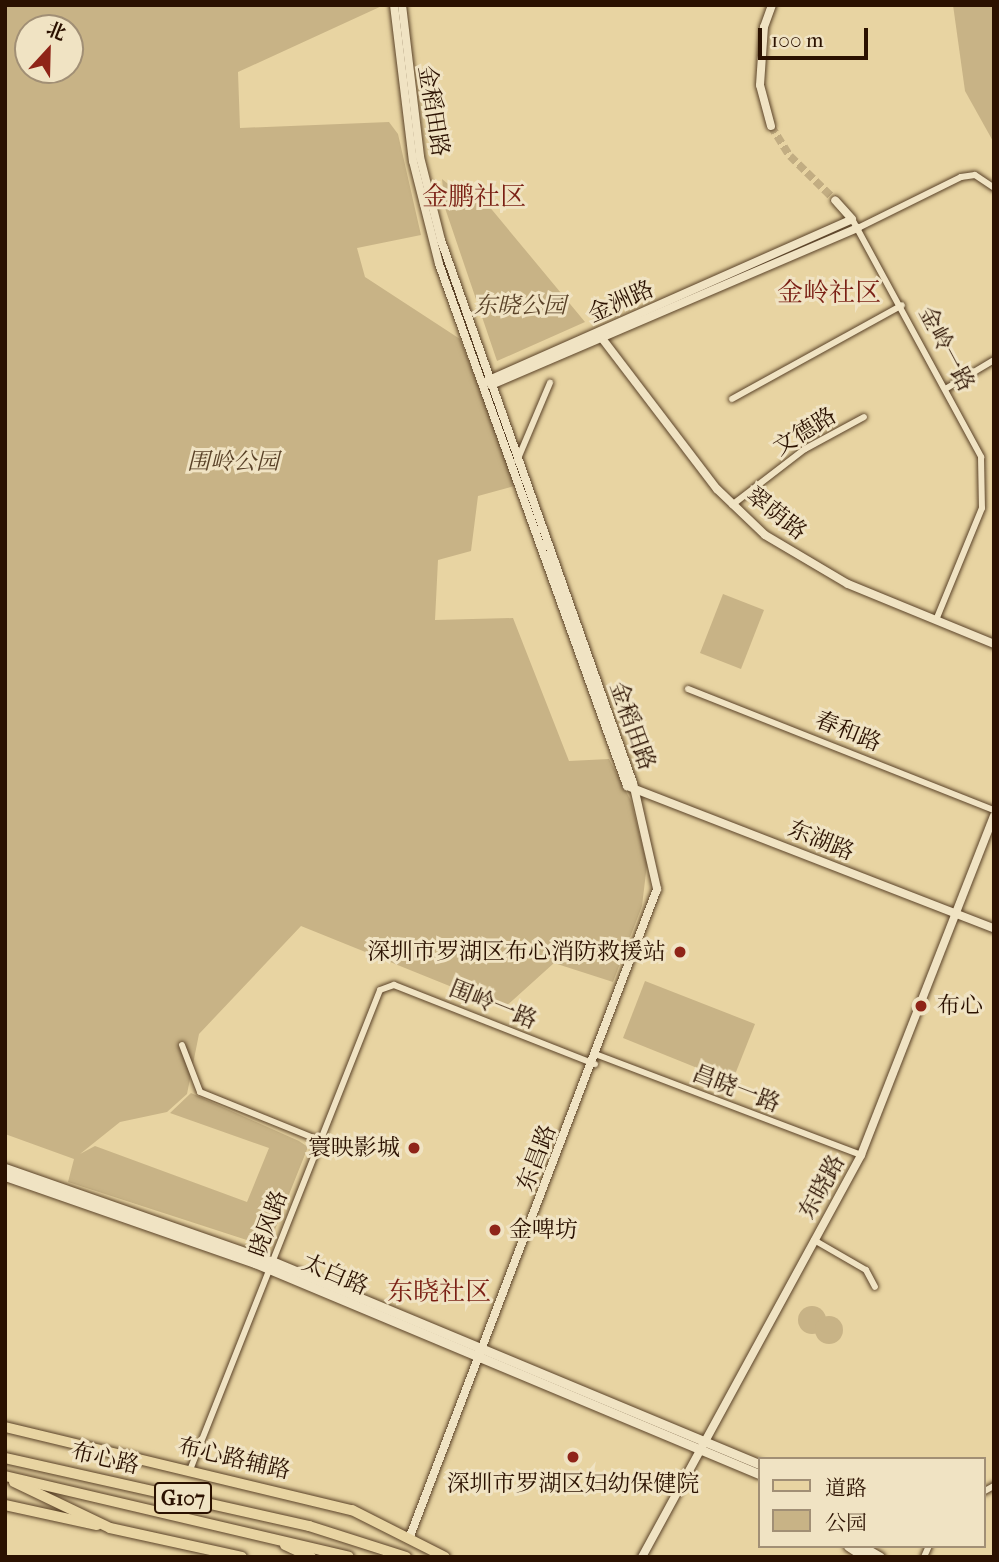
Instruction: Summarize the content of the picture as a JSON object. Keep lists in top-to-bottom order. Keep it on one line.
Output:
{"streets":{"highway":["布心路","G107"],"main road":["太白路","布心路辅路"],"street":["金稻田路","金洲路","金岭一路","文德路","翠荫路","春和路","东湖路","围岭一路","昌晓一路","东昌路","东晓路","晓风路"]},"crossings":[["金稻田路","金洲路"],["金稻田路","东湖路"],["金稻田路","东昌路"],["金洲路","金岭一路"],["金洲路","翠荫路"],["金岭一路","翠荫路"],["文德路","翠荫路"],["东湖路","东昌路"],["东湖路","东晓路"],["围岭一路","东昌路"],["围岭一路","晓风路"],["昌晓一路","东昌路"],["昌晓一路","东晓路"],["东昌路","太白路"],["东昌路","布心路辅路"],["东晓路","太白路"],["晓风路","太白路"],["晓风路","布心路辅路"],["布心路","G107"]],"districts":["金鹏社区","金岭社区","东晓社区"],"parks":["东晓公园","围岭公园"],"places":["深圳市罗湖区布心消防救援站","布心","寰映影城","金啤坊","深圳市罗湖区妇幼保健院"],"legend":["道路","公园"],"scale_bar":"100 m","north":"top"}
